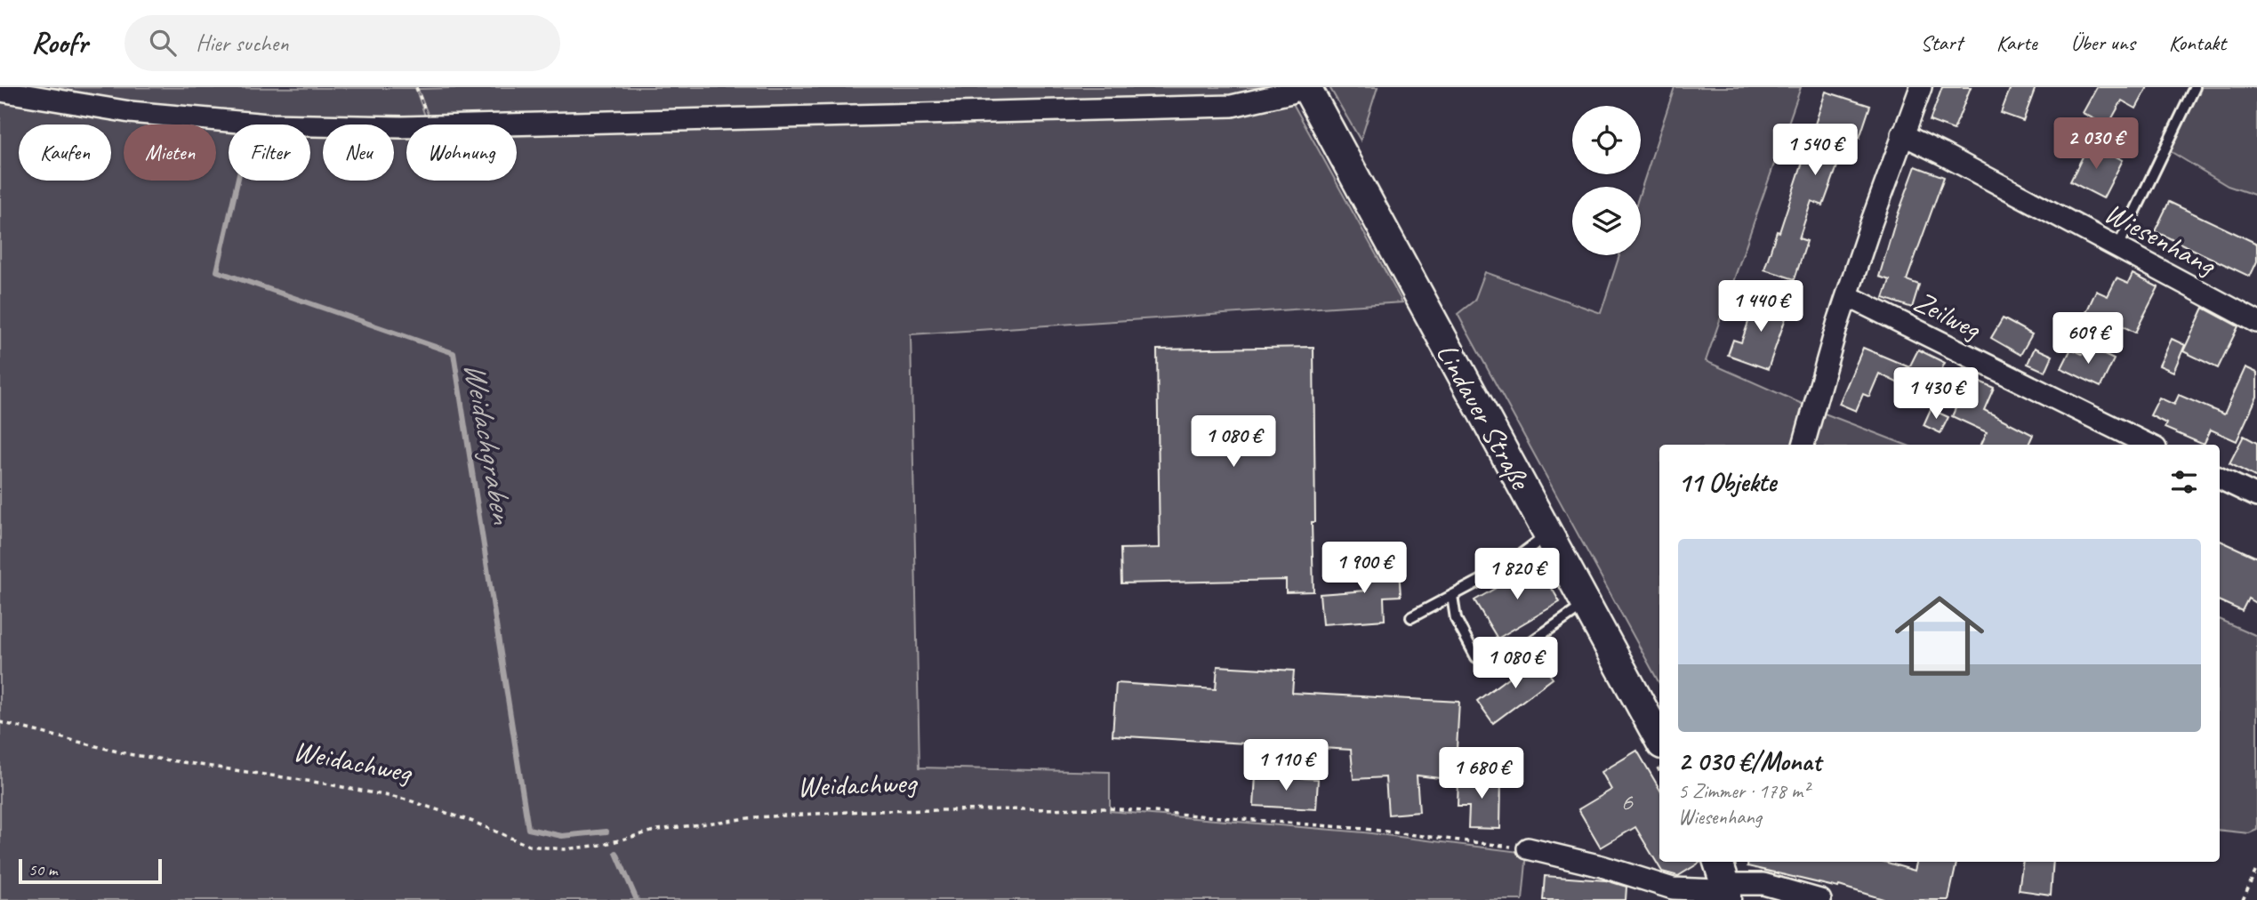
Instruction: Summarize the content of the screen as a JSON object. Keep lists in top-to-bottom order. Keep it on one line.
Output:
{"streets":{"main road":["Lindauer Straße"],"street":["Wiesenhang","Zeilweg"],"path":["Weidachweg"]},"water":["Weidachgraben"],"house_numbers":["6"],"scale_bar":"50 m","page":{"header":"Roofr","search":"Hier suchen","nav":["Start","Karte","Über uns","Kontakt"],"price":["2 030 €","1 540 €","1 440 €","609 €","1 430 €","1 080 €","1 900 €","1 820 €","1 080 €","1 110 €","1 680 €"],"chip":["Kaufen","Mieten","Filter","Neu","Wohnung"],"heading":"11 Objekte","list":[{"name":"2 030 €/Monat","note":"5 Zimmer · 178 m² · Wiesenhang"}],"scale":"50 m"}}
